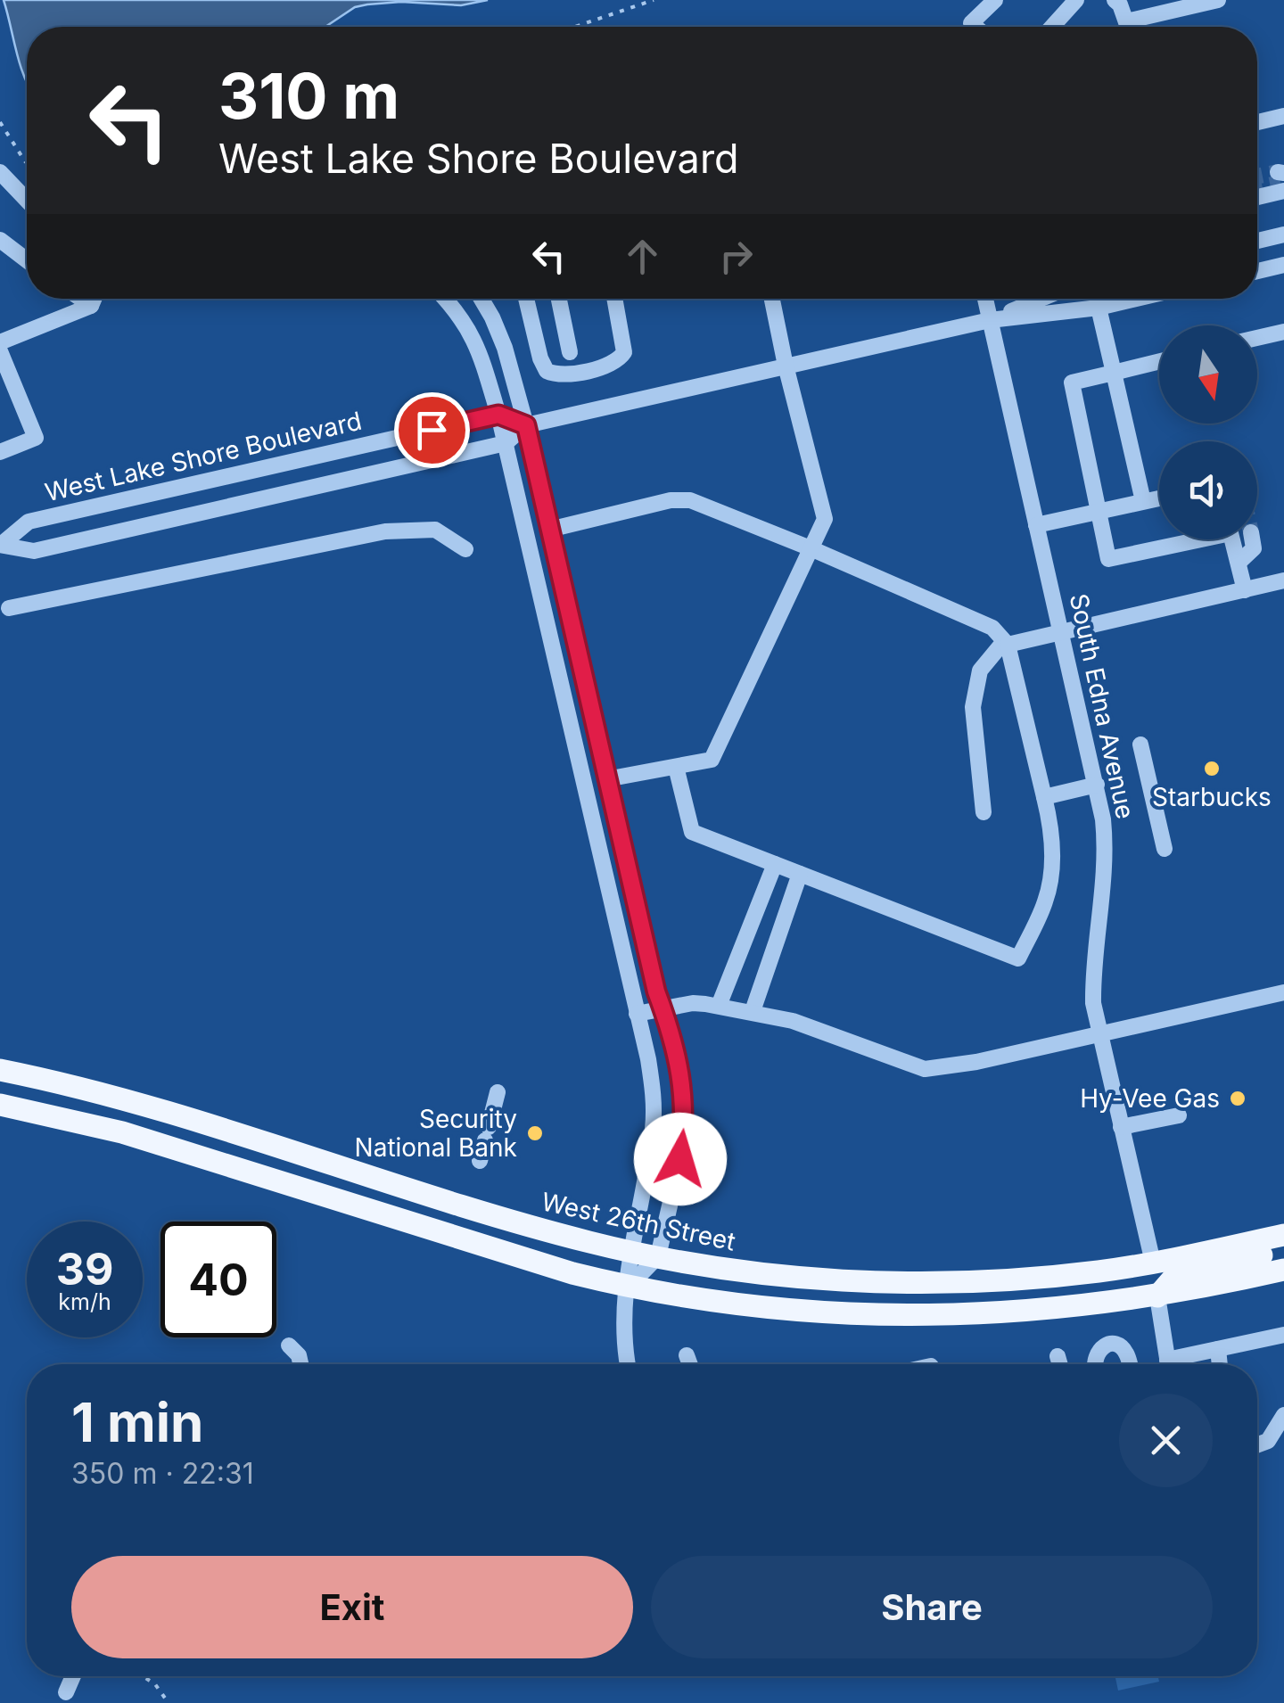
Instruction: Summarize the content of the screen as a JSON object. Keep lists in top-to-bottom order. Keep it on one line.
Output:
{"streets":{"main road":["West 26th Street"],"street":["West Lake Shore Boulevard","South Edna Avenue"]},"crossings":[["West Lake Shore Boulevard","South Edna Avenue"],["South Edna Avenue","West 26th Street"]],"places":["Starbucks","Hy-Vee Gas","Security National Bank"],"north":"bottom","page":{"turn":["310 m","West Lake Shore Boulevard"],"speed":"39 km/h","limit":"40","heading":["1 min","350 m · 22:31"],"buttons":["Exit","Share"]}}
